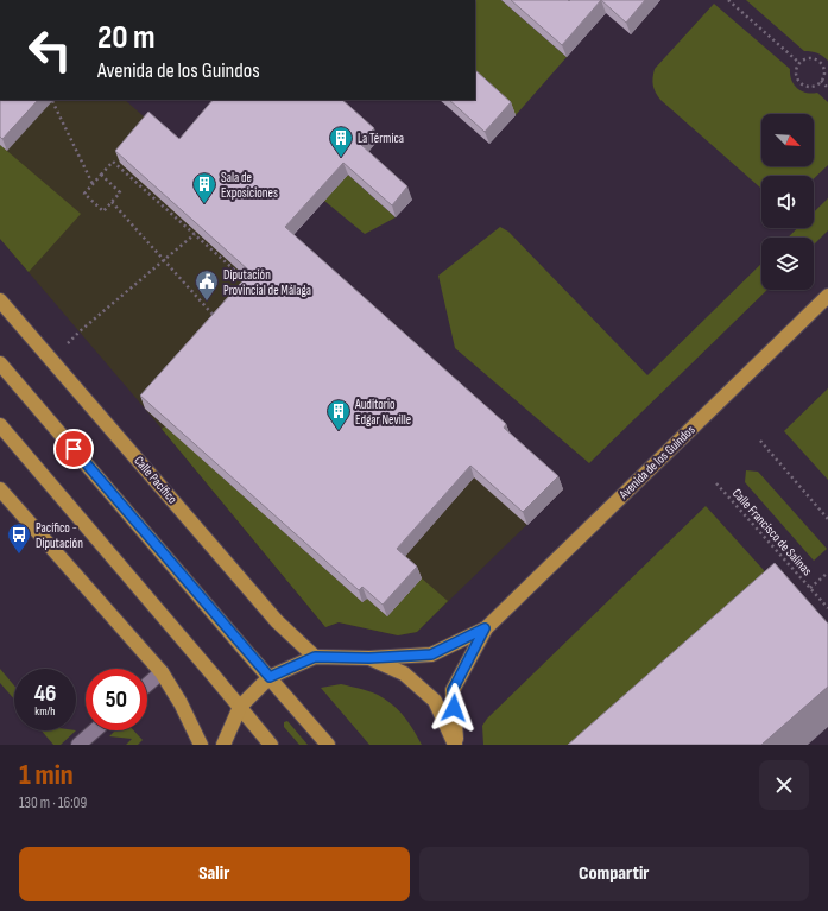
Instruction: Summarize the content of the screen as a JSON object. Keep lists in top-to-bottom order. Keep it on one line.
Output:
{"streets":{"main road":["Avenida de los Guindos","Calle Pacífico"],"path":["Calle Francisco de Salinas"]},"crossings":[["Avenida de los Guindos","Calle Pacífico"]],"places":{"building":["La Térmica","Sala de Exposiciones","Auditorio Edgar Neville"],"public building":["Diputación Provincial de Málaga"],"bus stop":["Pacífico - Diputación"]},"north":"bottom right","page":{"turn":["20 m","Avenida de los Guindos"],"speed":"46 km/h","limit":"50","heading":["1 min","130 m · 16:09"],"buttons":["Salir","Compartir"]}}
